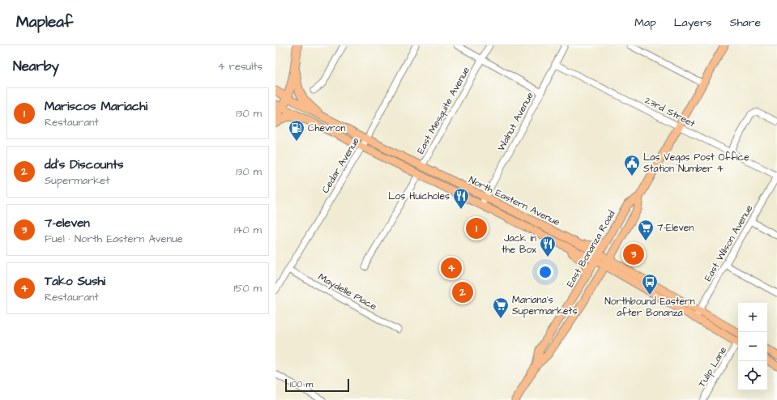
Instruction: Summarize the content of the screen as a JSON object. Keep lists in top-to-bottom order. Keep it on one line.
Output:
{"streets":{"main road":["North Eastern Avenue","East Bonanza Road"],"street":["East Mesquite Avenue","23rd Street","Walnut Avenue","Cedar Avenue","East Wilson Avenue","Maydelle Place","Tulip Lane"]},"crossings":[["East Mesquite Avenue","North Eastern Avenue"],["23rd Street","Walnut Avenue"],["23rd Street","East Wilson Avenue"],["23rd Street","East Bonanza Road"],["Walnut Avenue","North Eastern Avenue"],["Cedar Avenue","North Eastern Avenue"],["Cedar Avenue","Maydelle Place"],["North Eastern Avenue","East Wilson Avenue"],["North Eastern Avenue","East Bonanza Road"]],"places":{"fuel station":["Chevron"],"public building":["Las Vegas Post Office Station Number 4"],"restaurant":["Los Huicholes","Jack in the Box"],"supermarket":["7-Eleven","Mariana's Supermarkets"],"bus stop":["Northbound Eastern after Bonanza"]},"scale_bar":"100 m","page":{"header":"Mapleaf","nav":["Map","Layers","Share"],"heading":["Nearby","4 results"],"list":[{"mark":"1","name":"Mariscos Mariachi","note":"Restaurant","value":"130 m"},{"mark":"2","name":"dd's Discounts","note":"Supermarket","value":"130 m"},{"mark":"3","name":"7-eleven","note":"Fuel · North Eastern Avenue","value":"140 m"},{"mark":"4","name":"Tako Sushi","note":"Restaurant","value":"150 m"}],"pins":["1","3","4","2"],"map_buttons":["+","−"],"scale":"100 m"}}
